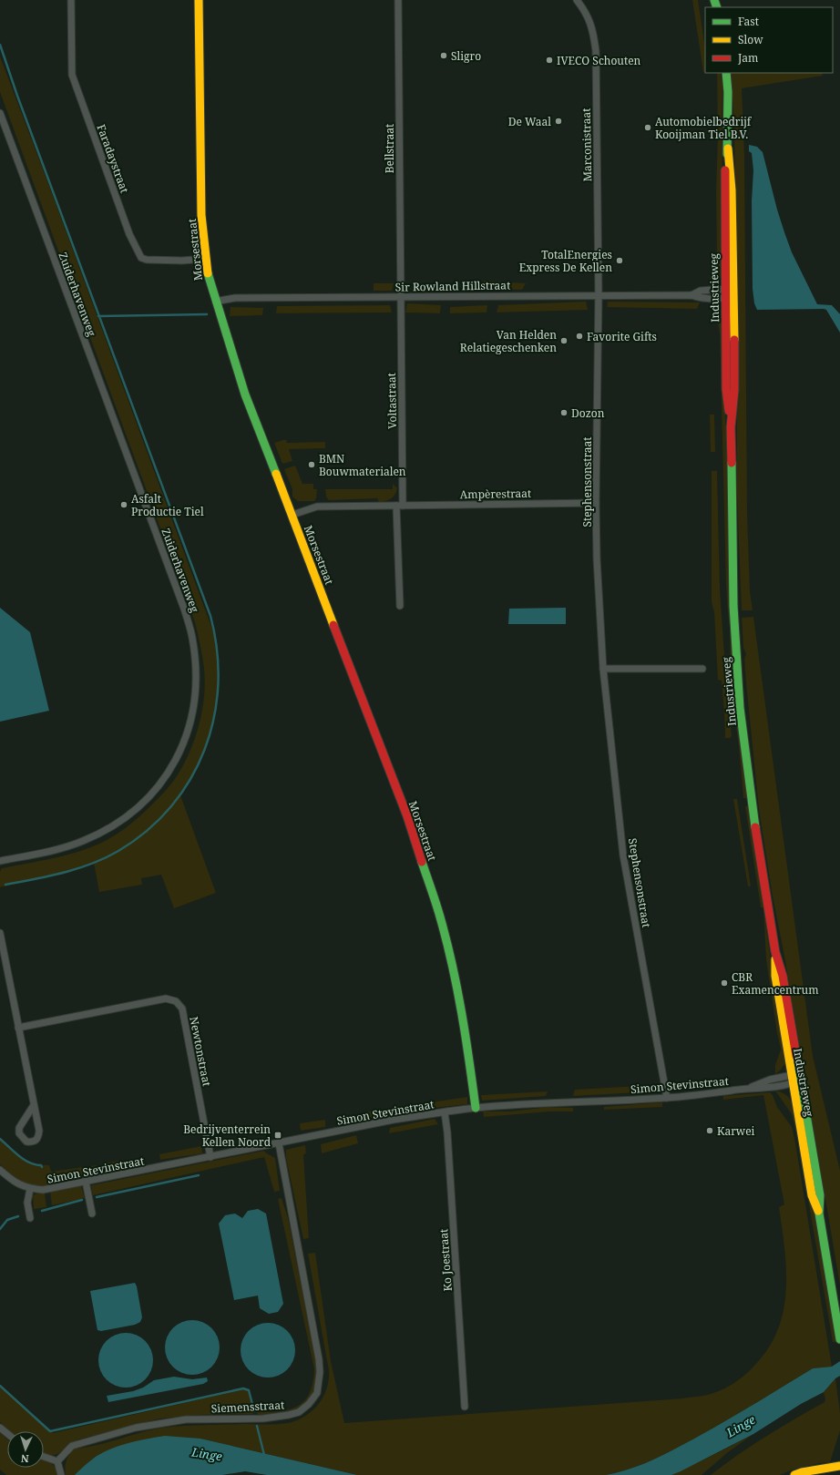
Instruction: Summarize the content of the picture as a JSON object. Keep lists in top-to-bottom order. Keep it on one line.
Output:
{"streets":{"main road":["Morsestraat","Industrieweg"],"street":["Marconistraat","Bellstraat","Faradaystraat","Sir Rowland Hillstraat","Zuiderhavenweg","Voltastraat","Stephensonstraat","Ampèrestraat","Newtonstraat","Simon Stevinstraat","Ko Joestraat","Siemensstraat"]},"crossings":[["Marconistraat","Sir Rowland Hillstraat"],["Marconistraat","Stephensonstraat"],["Bellstraat","Sir Rowland Hillstraat"],["Bellstraat","Voltastraat"],["Faradaystraat","Morsestraat"],["Morsestraat","Sir Rowland Hillstraat"],["Morsestraat","Ampèrestraat"],["Morsestraat","Simon Stevinstraat"],["Sir Rowland Hillstraat","Industrieweg"],["Sir Rowland Hillstraat","Voltastraat"],["Sir Rowland Hillstraat","Stephensonstraat"],["Industrieweg","Simon Stevinstraat"],["Voltastraat","Ampèrestraat"],["Stephensonstraat","Ampèrestraat"],["Stephensonstraat","Simon Stevinstraat"],["Newtonstraat","Simon Stevinstraat"],["Simon Stevinstraat","Ko Joestraat"],["Simon Stevinstraat","Siemensstraat"]],"water":["Linge"],"places":{"other":["Sligro","IVECO Schouten","De Waal","Automobielbedrijf Kooijman Tiel B.V.","TotalEnergies Express De Kellen","Favorite Gifts","Van Helden Relatiegeschenken","Dozon","BMN Bouwmaterialen","Asfalt Productie Tiel","CBR Examencentrum","Karwei"],"transit":["Bedrijventerrein Kellen Noord"]},"legend":["Fast","Slow","Jam"],"north":"bottom"}
